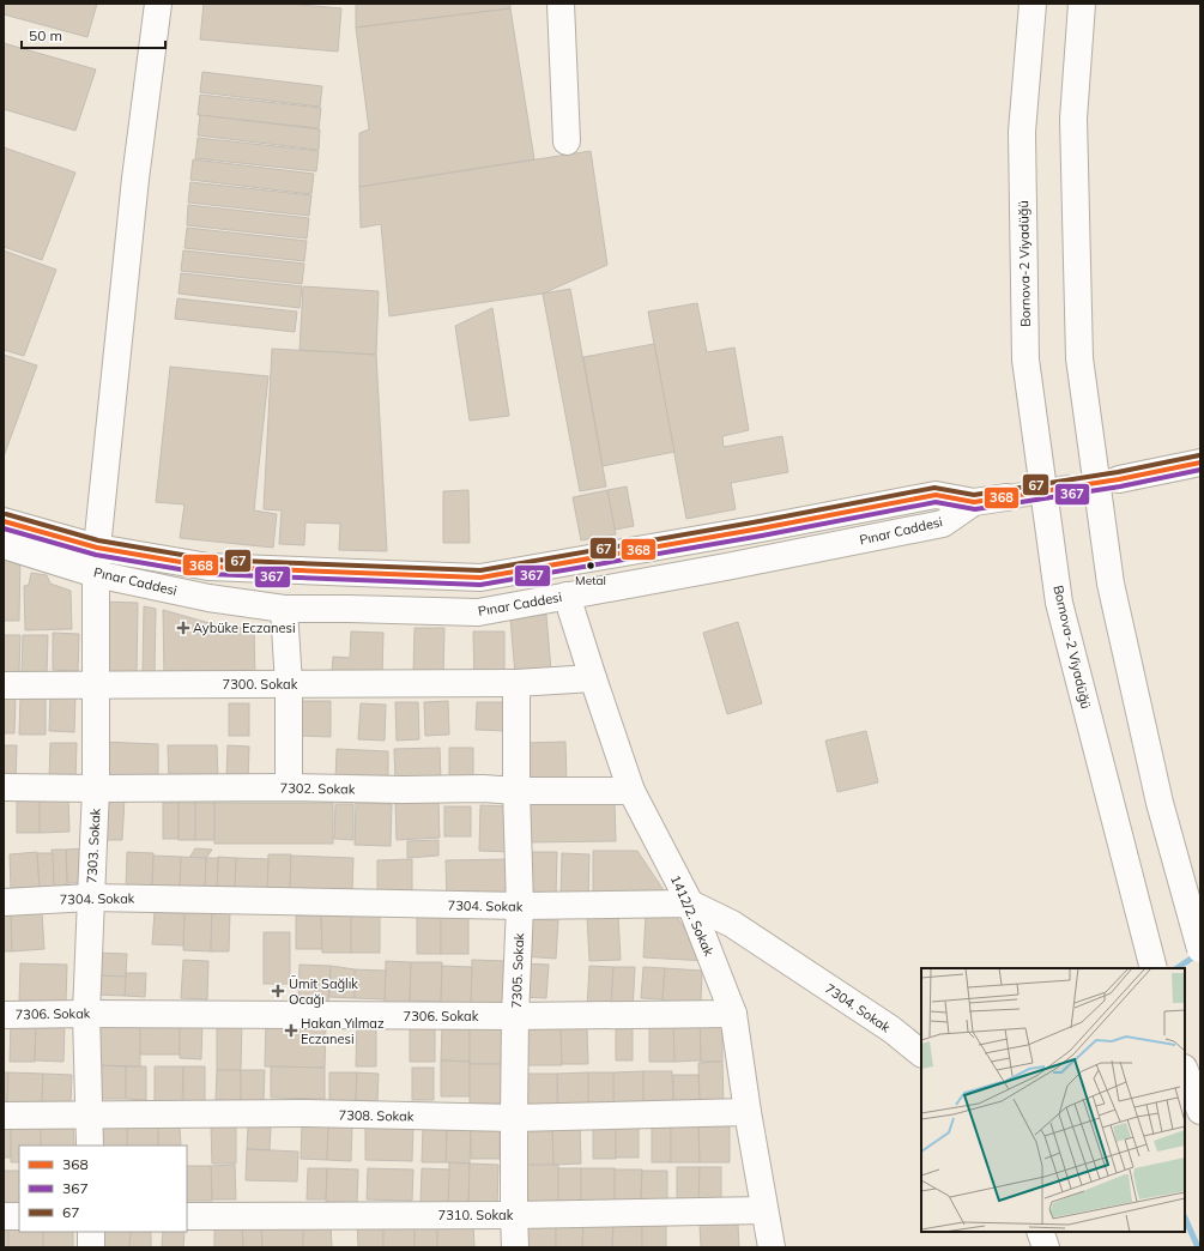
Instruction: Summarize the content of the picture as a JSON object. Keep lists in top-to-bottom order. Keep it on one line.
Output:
{"streets":{"main road":["Bornova-2 Viyadüğü","Pınar Caddesi","7300. Sokak","7302. Sokak","7303. Sokak","7304. Sokak","1412/2. Sokak","7305. Sokak","7306. Sokak","7308. Sokak","7310. Sokak"]},"crossings":[["Pınar Caddesi","7303. Sokak"],["Pınar Caddesi","1412/2. Sokak"],["7300. Sokak","7303. Sokak"],["7300. Sokak","7305. Sokak"],["7302. Sokak","7303. Sokak"],["7302. Sokak","1412/2. Sokak"],["7302. Sokak","7305. Sokak"],["7303. Sokak","7304. Sokak"],["7303. Sokak","7306. Sokak"],["7303. Sokak","7308. Sokak"],["7304. Sokak","1412/2. Sokak"],["7304. Sokak","7305. Sokak"],["1412/2. Sokak","7306. Sokak"],["1412/2. Sokak","7308. Sokak"],["1412/2. Sokak","7310. Sokak"],["7305. Sokak","7306. Sokak"],["7305. Sokak","7308. Sokak"],["7305. Sokak","7310. Sokak"]],"places":{"other":["Metal"],"health":["Aybüke Eczanesi","Ümit Sağlık Ocağı","Hakan Yılmaz Eczanesi"]},"lines":["transit line 67","transit line 368","transit line 367"],"legend":["368","367","67"],"scale_bar":"50 m"}
